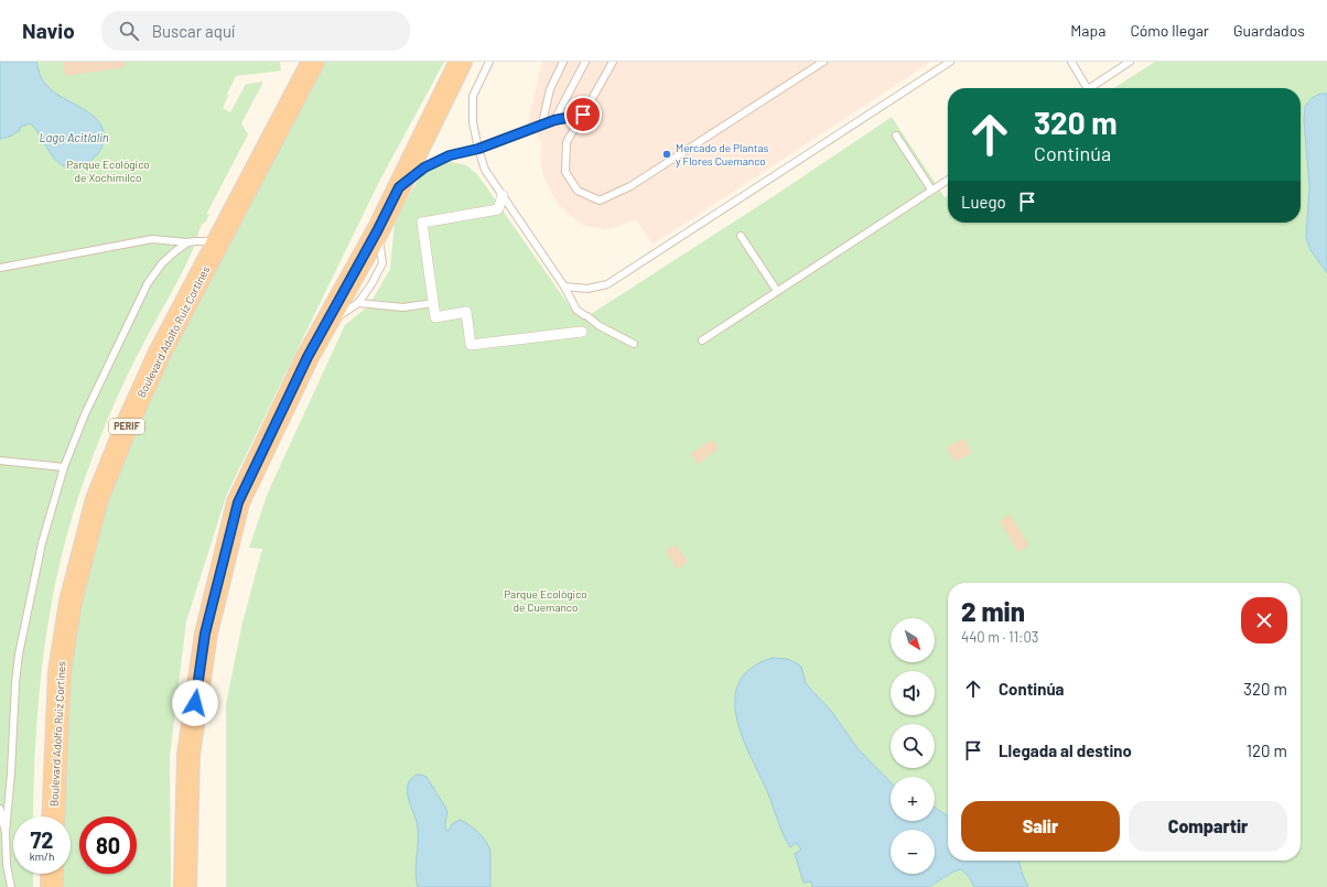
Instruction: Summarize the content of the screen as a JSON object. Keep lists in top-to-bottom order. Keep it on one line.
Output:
{"streets":{"highway":["Boulevard Adolfo Ruiz Cortines","PERIF"]},"water":["Lago Acitlalin"],"parks":["Parque Ecológico de Xochimilco","Parque Ecológico de Cuemanco"],"places":["Mercado de Plantas y Flores Cuemanco"],"north":"bottom right","page":{"header":"Navio","search":"Buscar aquí","nav":["Mapa","Cómo llegar","Guardados"],"turn":["320 m","Continúa"],"then":"Luego","heading":["2 min","440 m · 11:03"],"map_buttons":["+","−"],"list":[{"name":"Continúa","value":"320 m"},{"name":"Llegada al destino","value":"120 m"}],"buttons":["Salir","Compartir"],"speed":"72 km/h","limit":"80"}}
